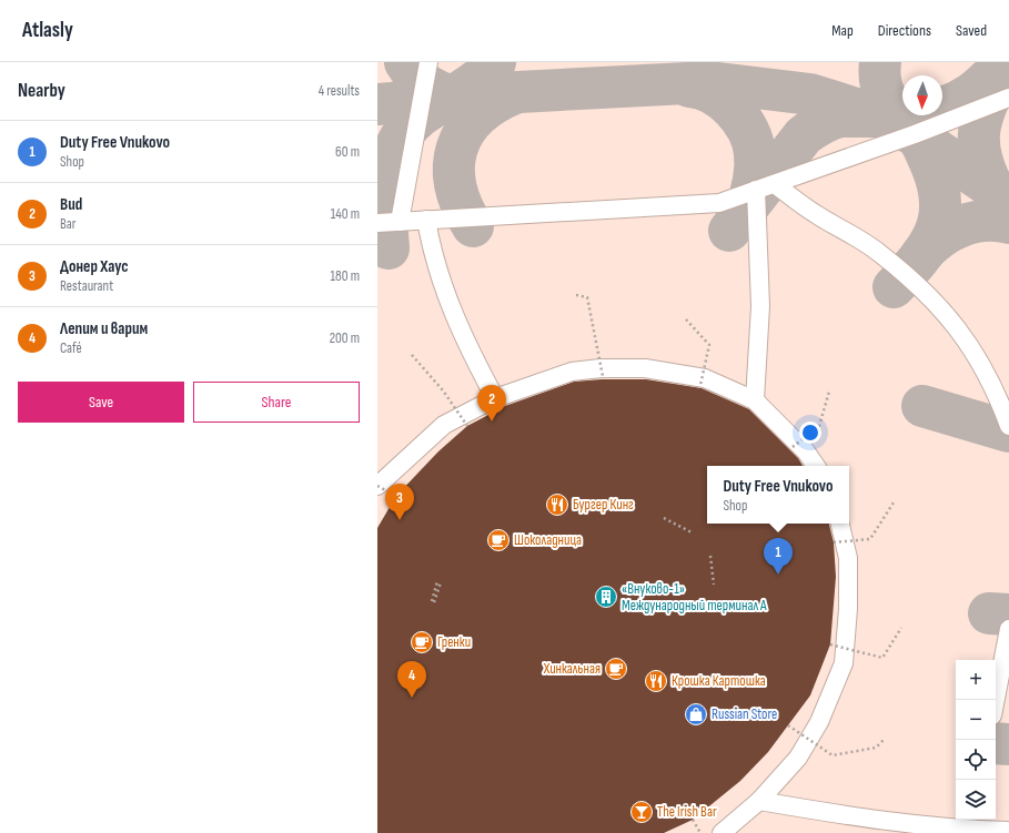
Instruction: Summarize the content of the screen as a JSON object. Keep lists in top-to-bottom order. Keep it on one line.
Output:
{"places":{"restaurant":["Бургер Кинг","Крошка Картошка"],"cafe":["Шоколадница","Гренки","Хинкальная"],"building":["«Внуково-1» Международный терминал А"],"shop":["Russian Store"],"bar":["The Irish Bar"]},"north":"bottom","page":{"header":"Atlasly","nav":["Map","Directions","Saved"],"heading":["Nearby","4 results"],"list":[{"mark":"1","name":"Duty Free Vnukovo","note":"Shop","value":"60 m"},{"mark":"2","name":"Bud","note":"Bar","value":"140 m"},{"mark":"3","name":"Донер Хаус","note":"Restaurant","value":"180 m"},{"mark":"4","name":"Лепим и варим","note":"Café","value":"200 m"}],"buttons":["Save","Share"],"pins":["2","3","1","4"],"popup":["Duty Free Vnukovo","Shop"],"map_buttons":["+","−"]}}
